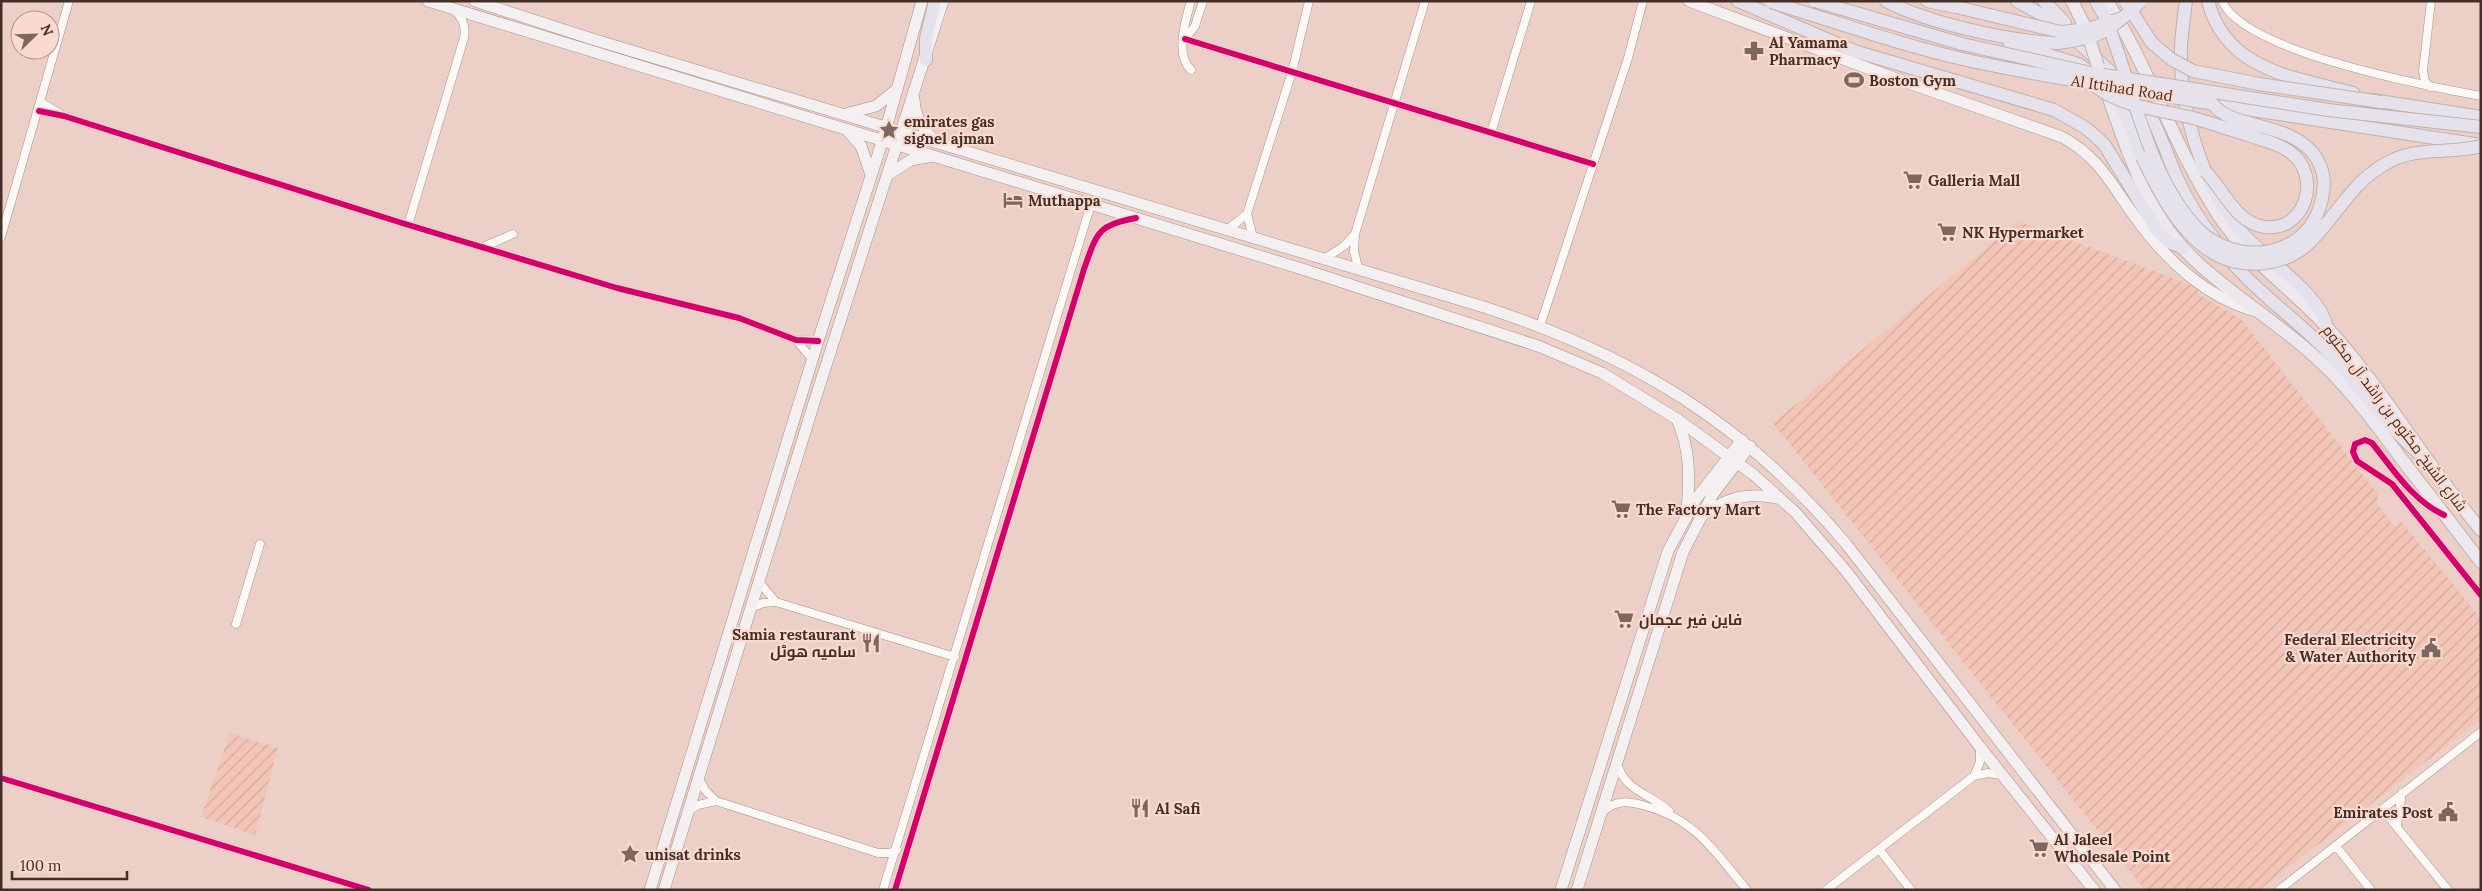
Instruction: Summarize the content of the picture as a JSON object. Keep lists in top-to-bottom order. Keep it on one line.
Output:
{"streets":{"highway":["Al Ittihad Road"],"main road":["شارع الشيخ مكتوم بن راشد آل مكتوم"]},"crossings":[["Al Ittihad Road","شارع الشيخ مكتوم بن راشد آل مكتوم"]],"places":{"pharmacy":["Al Yamama Pharmacy"],"sports":["Boston Gym"],"place":["emirates gas signel ajman","unisat drinks"],"supermarket":["Galleria Mall","NK Hypermarket","The Factory Mart","فاين فير عجمان","Al Jaleel Wholesale Point"],"hotel":["Muthappa"],"restaurant":["Samia restaurant سامیہ ھوٹل","Al Safi"],"public building":["Federal Electricity & Water Authority","Emirates Post"]},"scale_bar":"100 m","north":"top right"}
